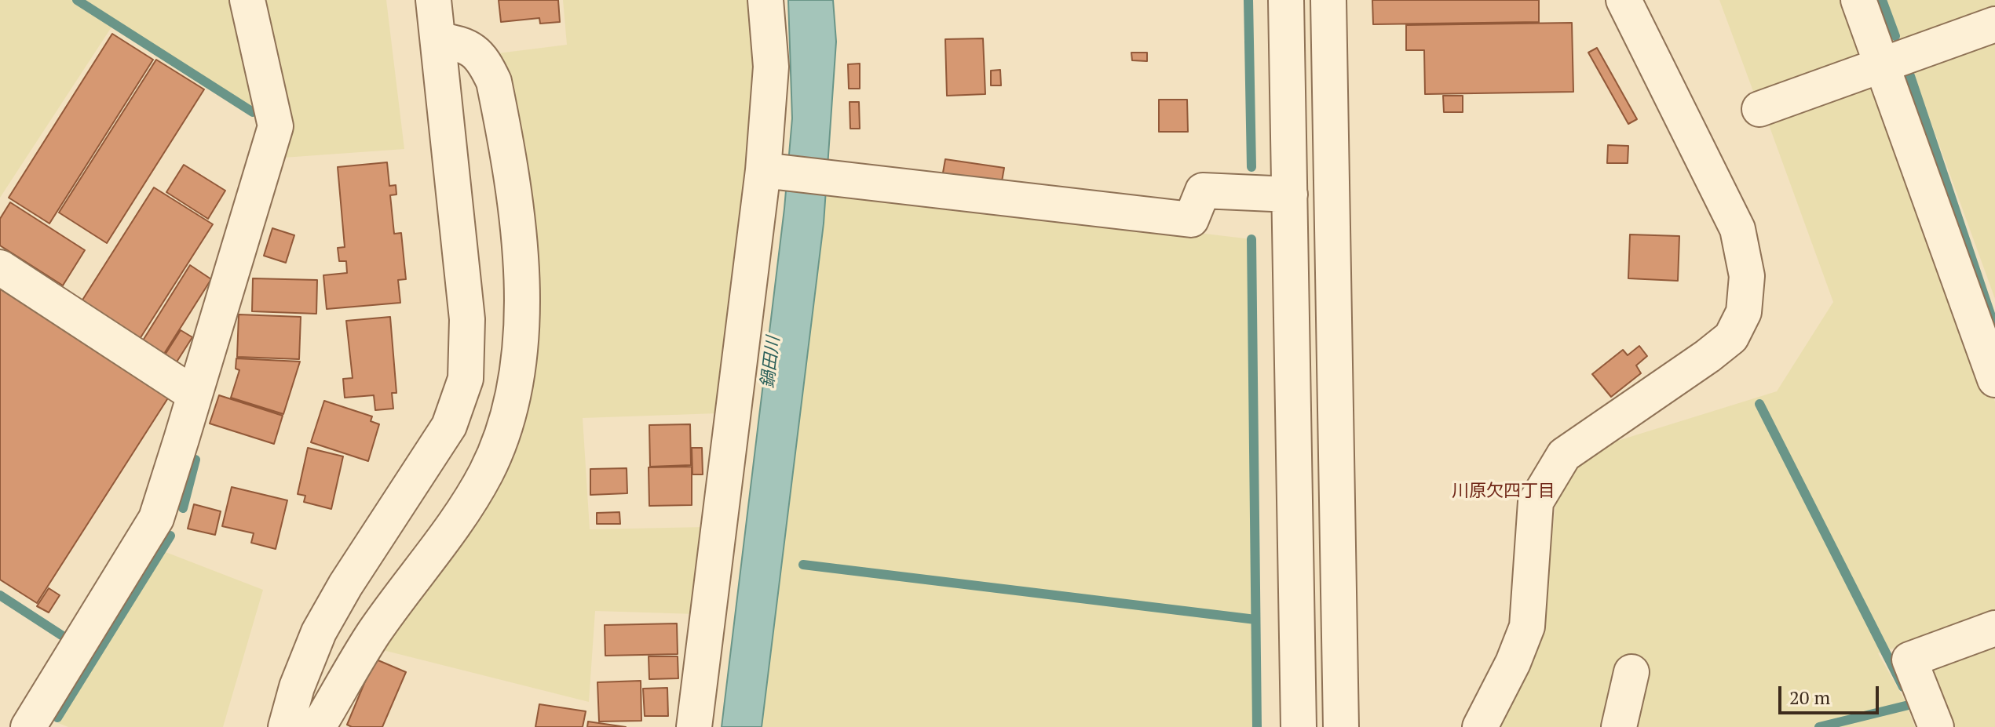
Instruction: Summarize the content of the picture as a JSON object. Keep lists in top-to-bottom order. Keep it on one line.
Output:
{"districts":["川原欠四丁目"],"water":["鍋田川"],"scale_bar":"20 m"}
